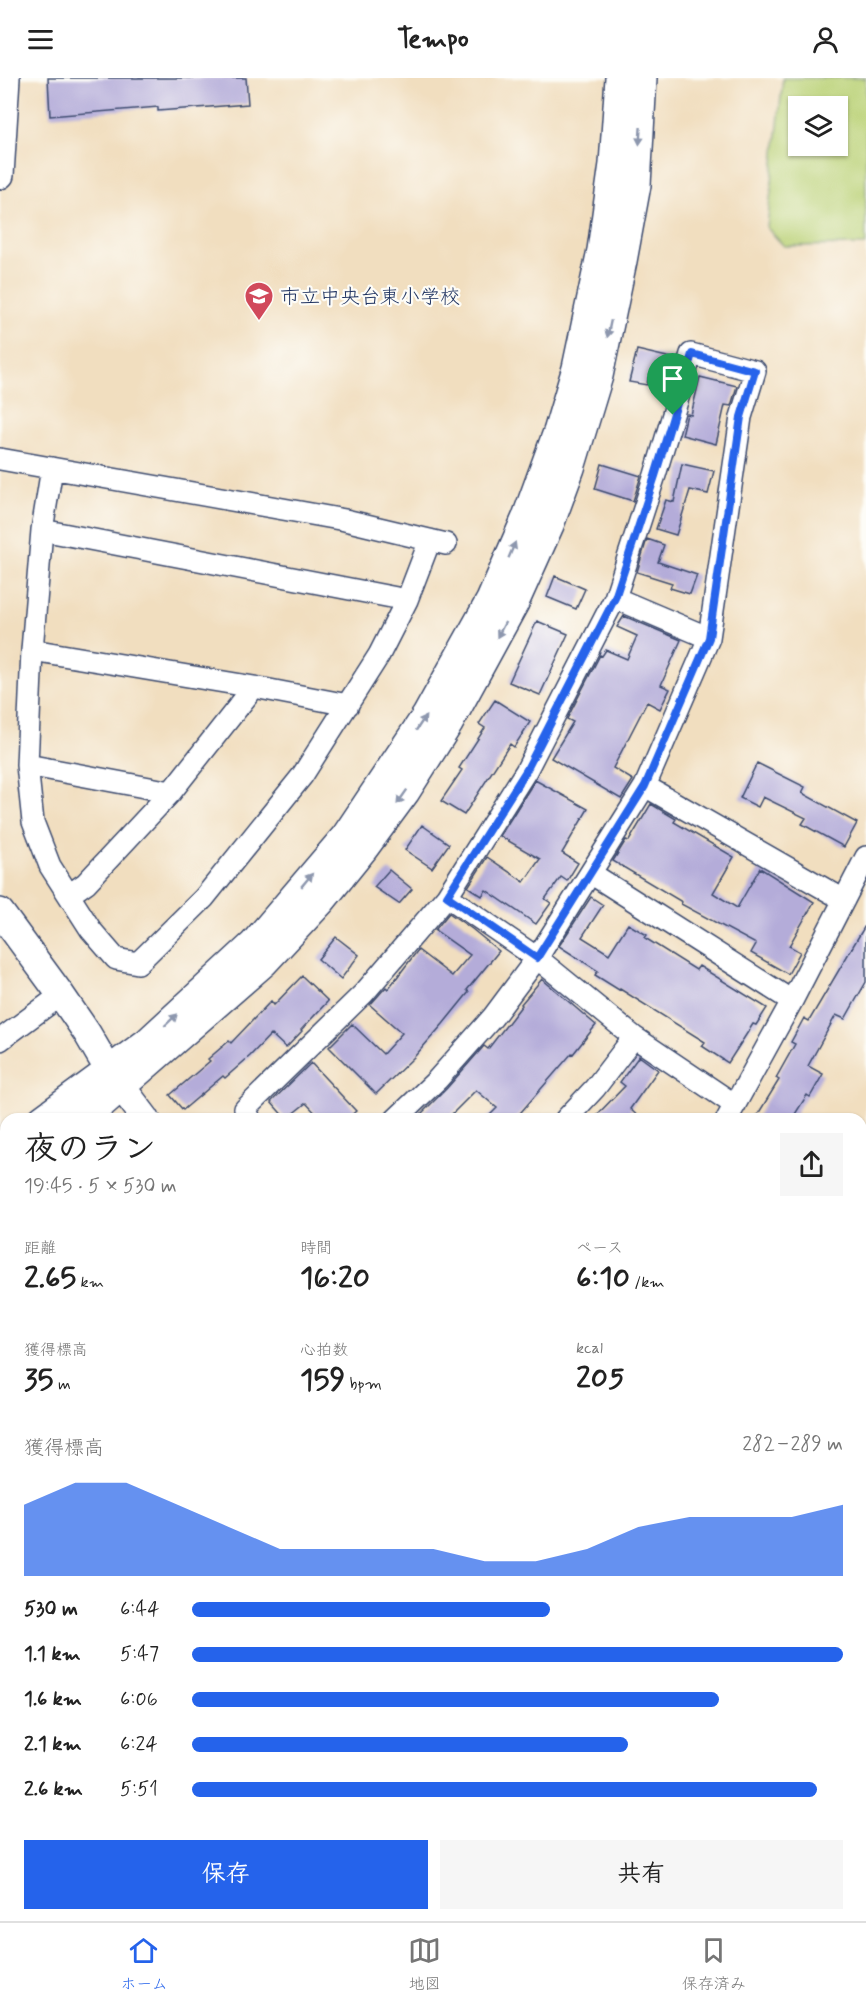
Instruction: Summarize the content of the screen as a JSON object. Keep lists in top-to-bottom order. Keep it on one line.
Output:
{"places":{"school or university":["市立中央台東小学校"]},"page":{"header":"Tempo","heading":["夜のラン","19:45 · 5 × 530 m"],"stats":[["距離","2.65 km"],["時間","16:20"],["ペース","6:10 /km"],["獲得標高","35 m"],["心拍数","159 bpm"],["kcal","205"]],"chart":["獲得標高","282–289 m"],"list":[{"name":"530 m","note":"6:44"},{"name":"1.1 km","note":"5:47"},{"name":"1.6 km","note":"6:06"},{"name":"2.1 km","note":"6:24"},{"name":"2.6 km","note":"5:51"}],"buttons":["保存","共有"],"tabs":["ホーム","地図","保存済み"]}}
